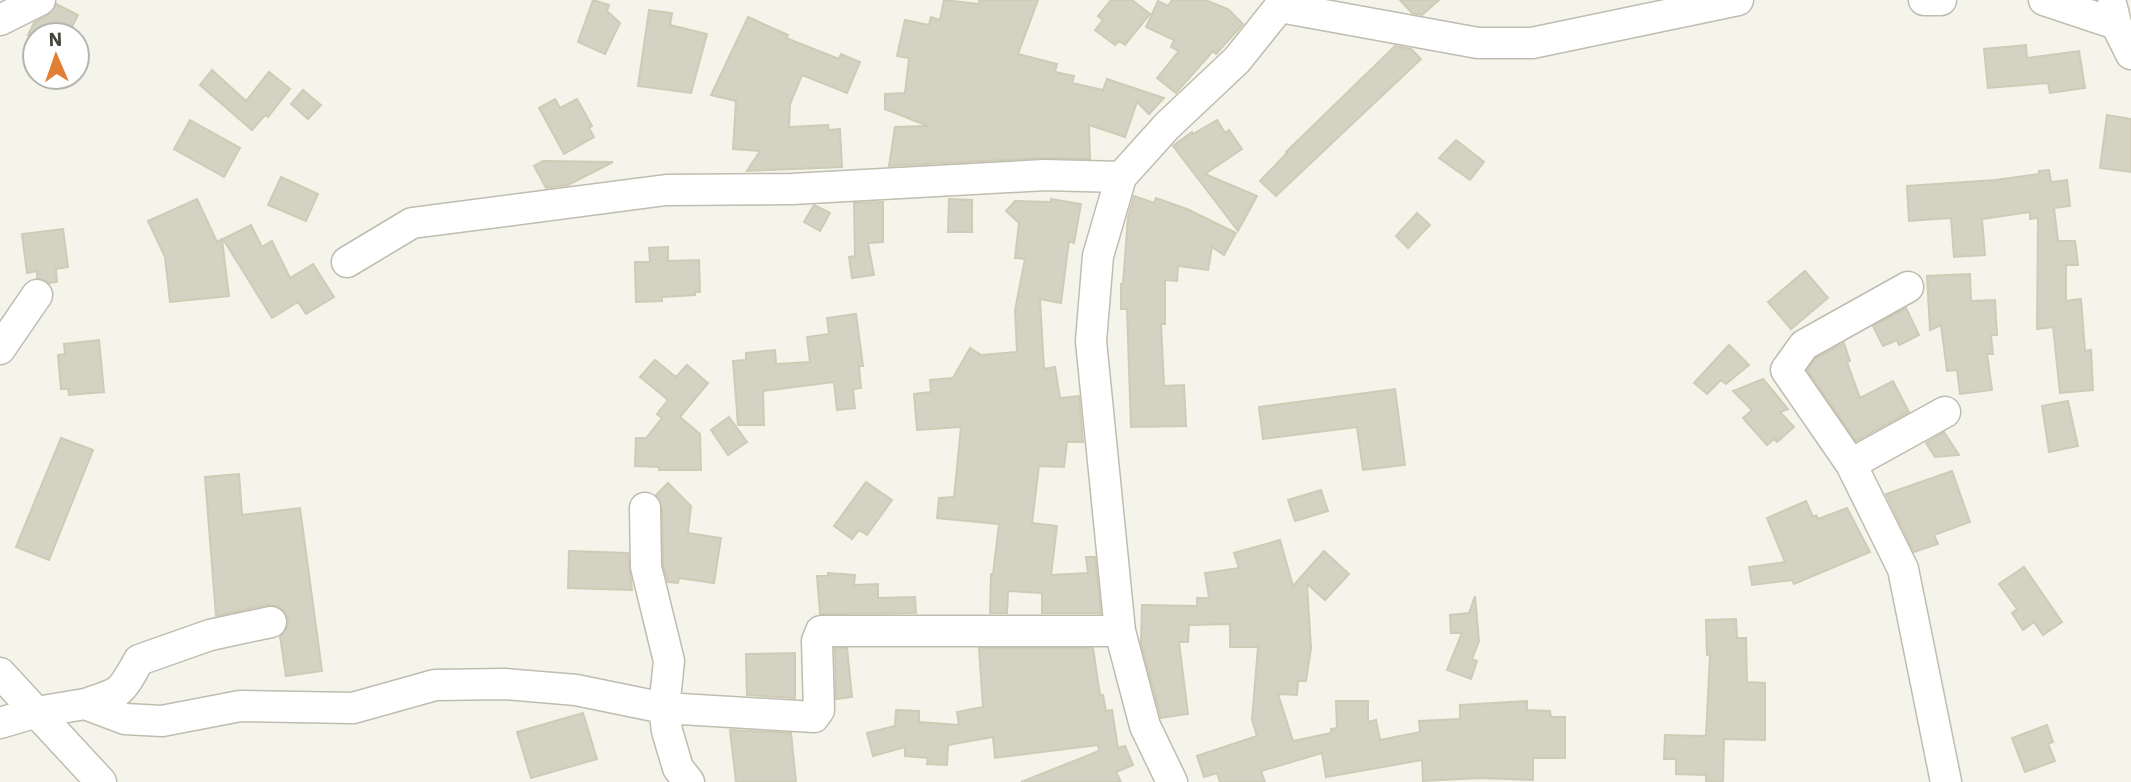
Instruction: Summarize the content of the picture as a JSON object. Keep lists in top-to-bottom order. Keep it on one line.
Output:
{"north":"top"}
